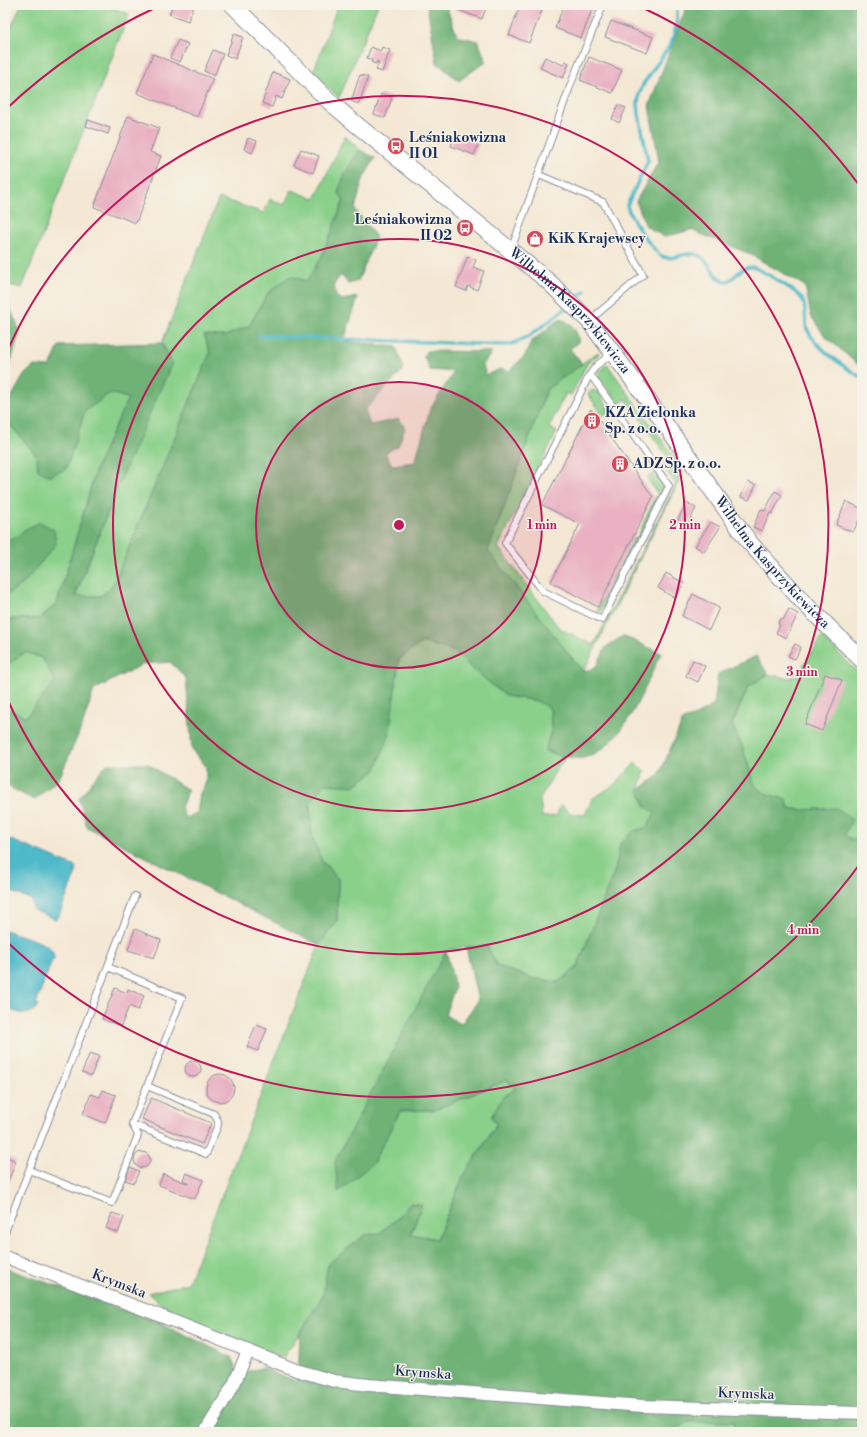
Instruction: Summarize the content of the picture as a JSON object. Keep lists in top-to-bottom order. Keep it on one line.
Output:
{"streets":{"street":["Wilhelma Kasprzykiewicza","Krymska"]},"places":{"bus stop":["Leśniakowizna II 01","Leśniakowizna II 02"],"shop":["KiK Krajewscy"],"building":["KZA Zielonka Sp. z o.o.","ADZ Sp. z o.o."]},"rings":["1 min","2 min","3 min","4 min"]}
